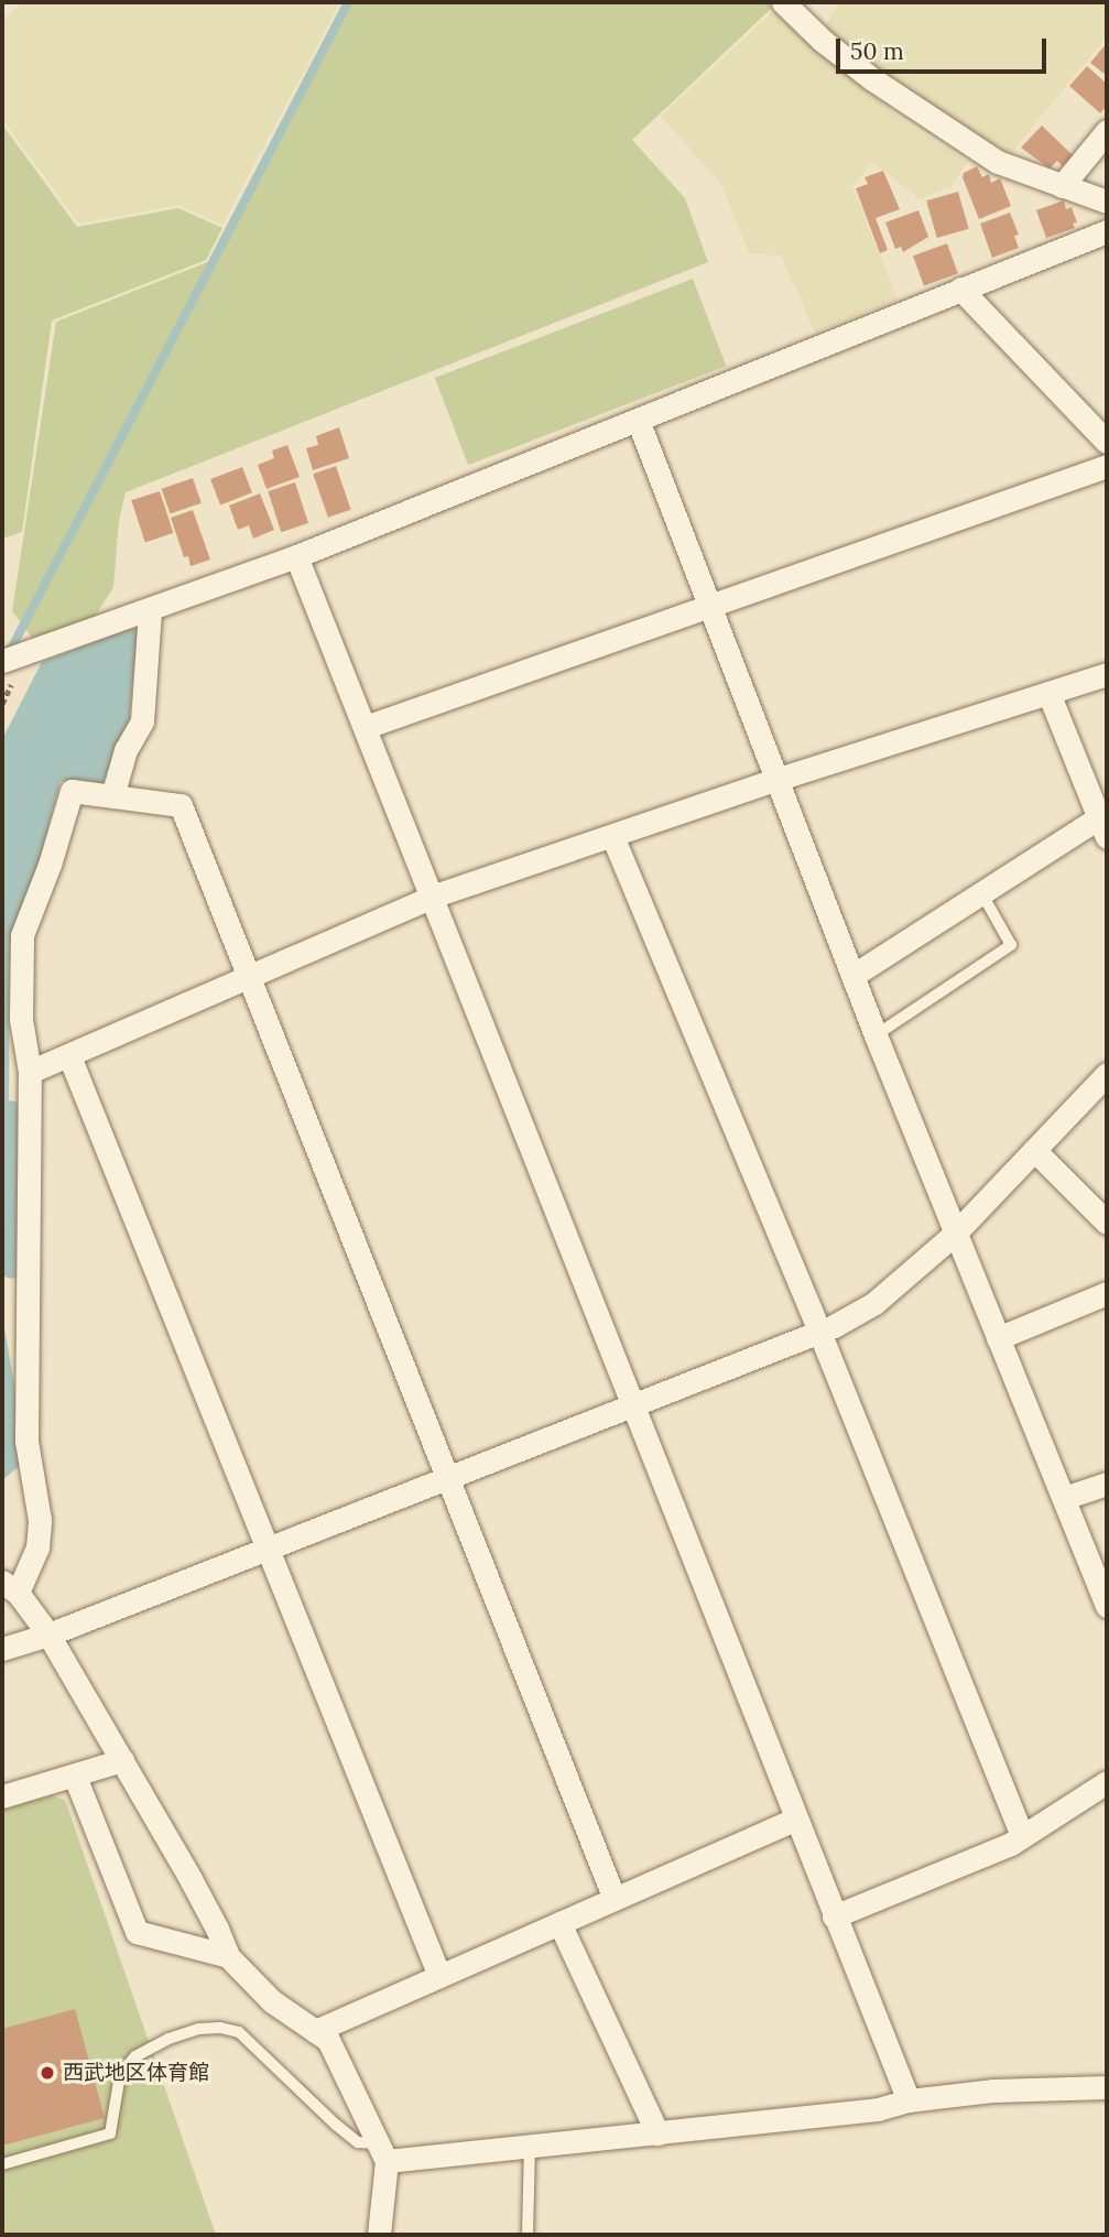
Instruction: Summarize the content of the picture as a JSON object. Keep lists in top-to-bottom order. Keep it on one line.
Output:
{"places":["西武地区体育館"],"scale_bar":"50 m"}
